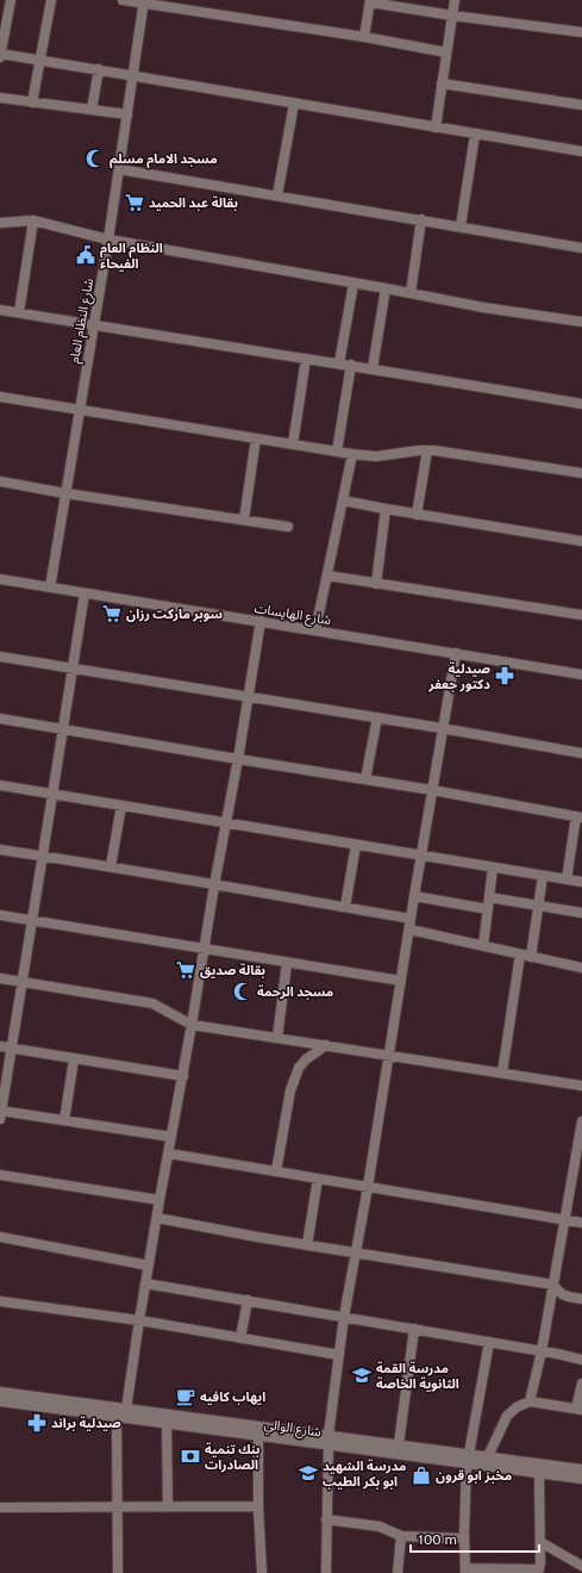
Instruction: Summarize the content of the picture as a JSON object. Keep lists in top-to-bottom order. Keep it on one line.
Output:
{"streets":{"street":["شارع النظام العام","شارع الهايسات","شارع الوالي"]},"crossings":[["شارع النظام العام","شارع الهايسات"]],"places":{"mosque":["مسجد الامام مسلم","مسجد الرحمة"],"supermarket":["بقالة عبد الحميد","سوبر ماركت رزان","بقالة صديق"],"public building":["النظام العام الفيحاء"],"pharmacy":["صيدلية دكتور جعفر","صيدلية براند"],"school or university":["مدرسة القمة الثانوية الخاصة","مدرسة الشهيد ابو بكر الطيب"],"cafe":["ايهاب كافيه"],"bank":["بنك تنمية الصادرات"],"shop":["مخبز ابو قرون"]},"scale_bar":"100 m"}
